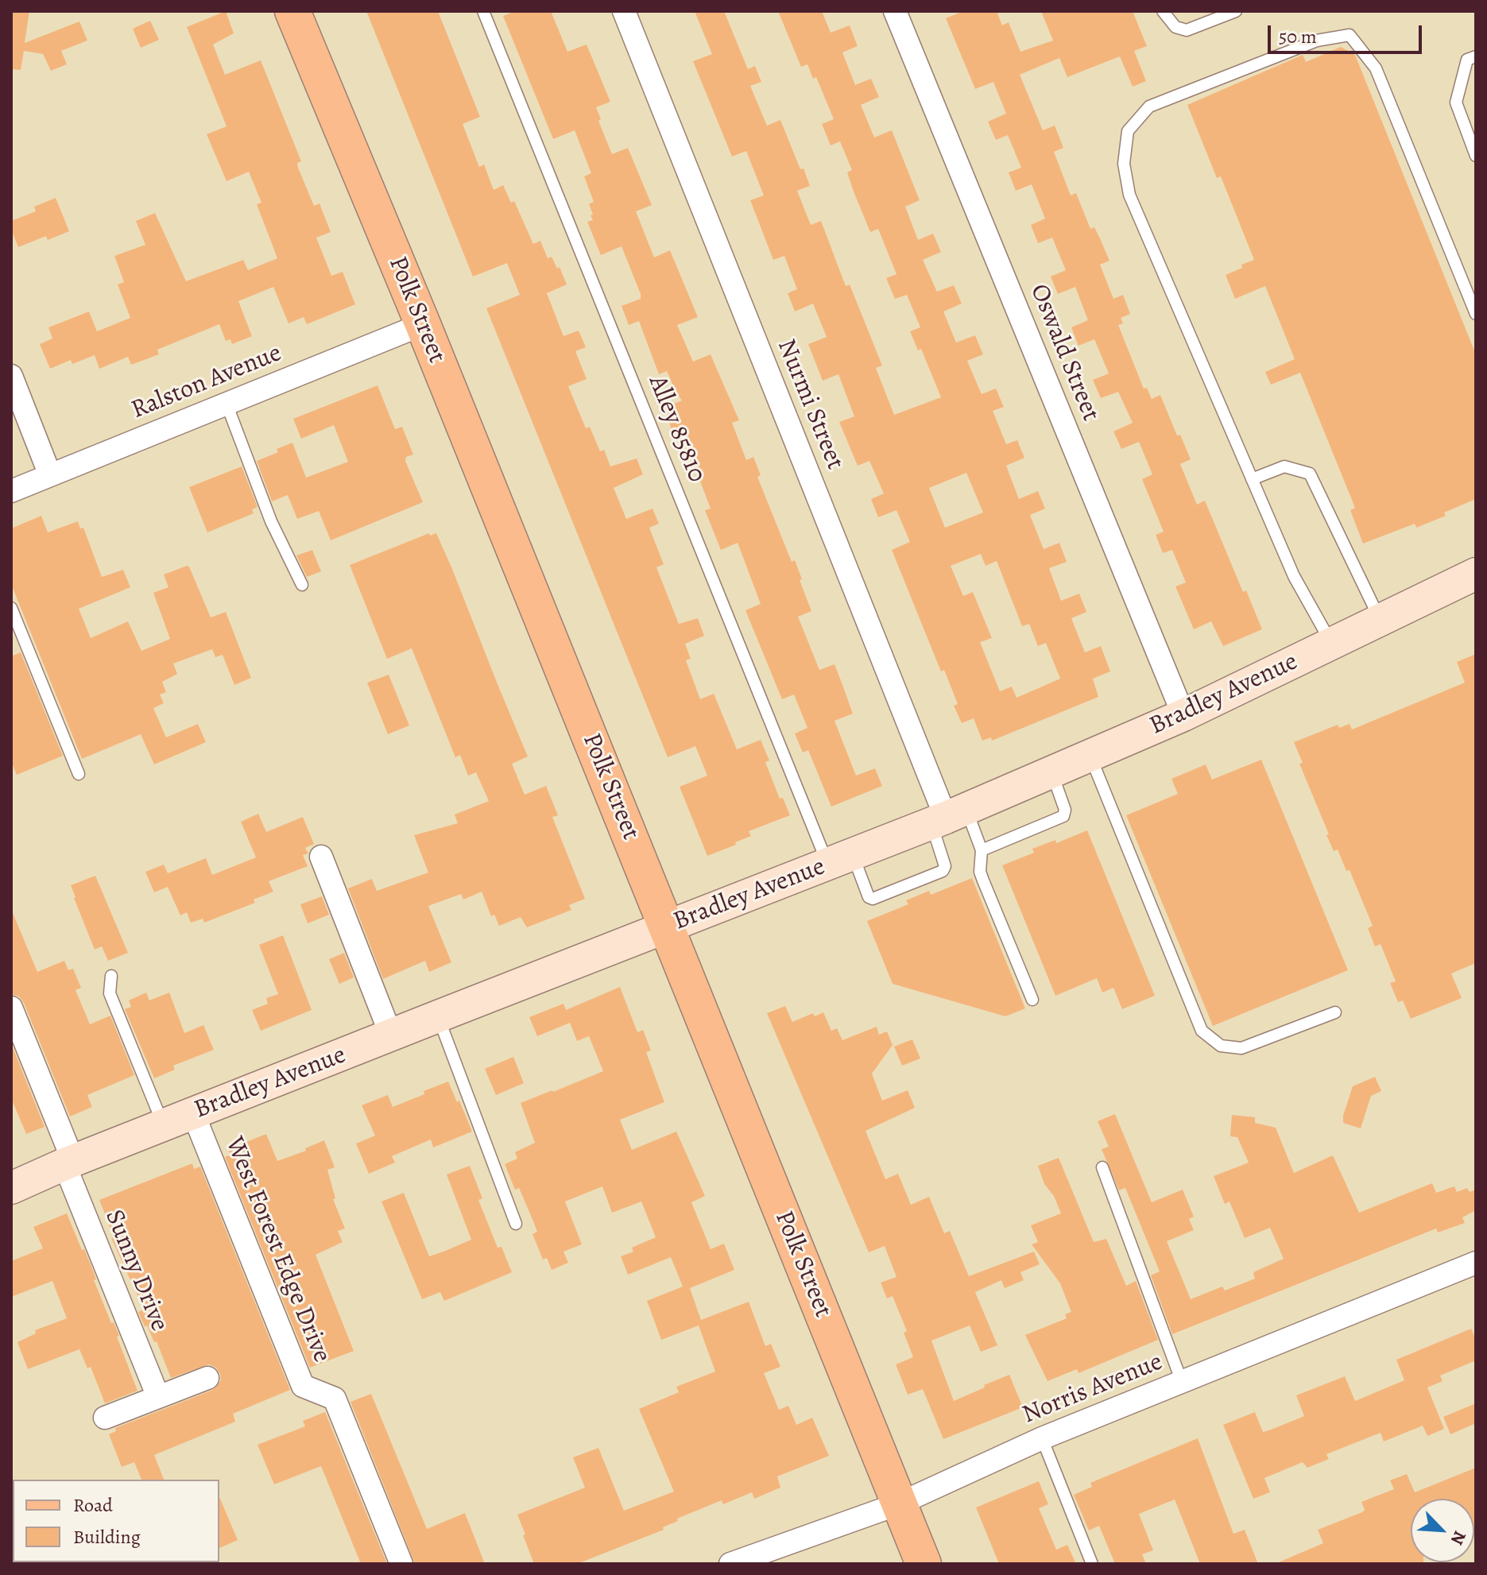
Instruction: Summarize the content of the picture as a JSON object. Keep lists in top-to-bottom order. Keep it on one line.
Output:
{"streets":{"main road":["Polk Street"],"street":["Oswald Street","Ralston Avenue","Nurmi Street","Bradley Avenue","West Forest Edge Drive","Sunny Drive","Norris Avenue"],"lane":["Alley 85810"]},"crossings":[["Polk Street","Ralston Avenue"],["Polk Street","Bradley Avenue"],["Polk Street","Norris Avenue"],["Oswald Street","Bradley Avenue"],["Nurmi Street","Alley 85810"],["Nurmi Street","Bradley Avenue"],["Alley 85810","Bradley Avenue"],["Bradley Avenue","West Forest Edge Drive"],["Bradley Avenue","Sunny Drive"]],"legend":["Road","Building"],"scale_bar":"50 m","north":"bottom right"}
